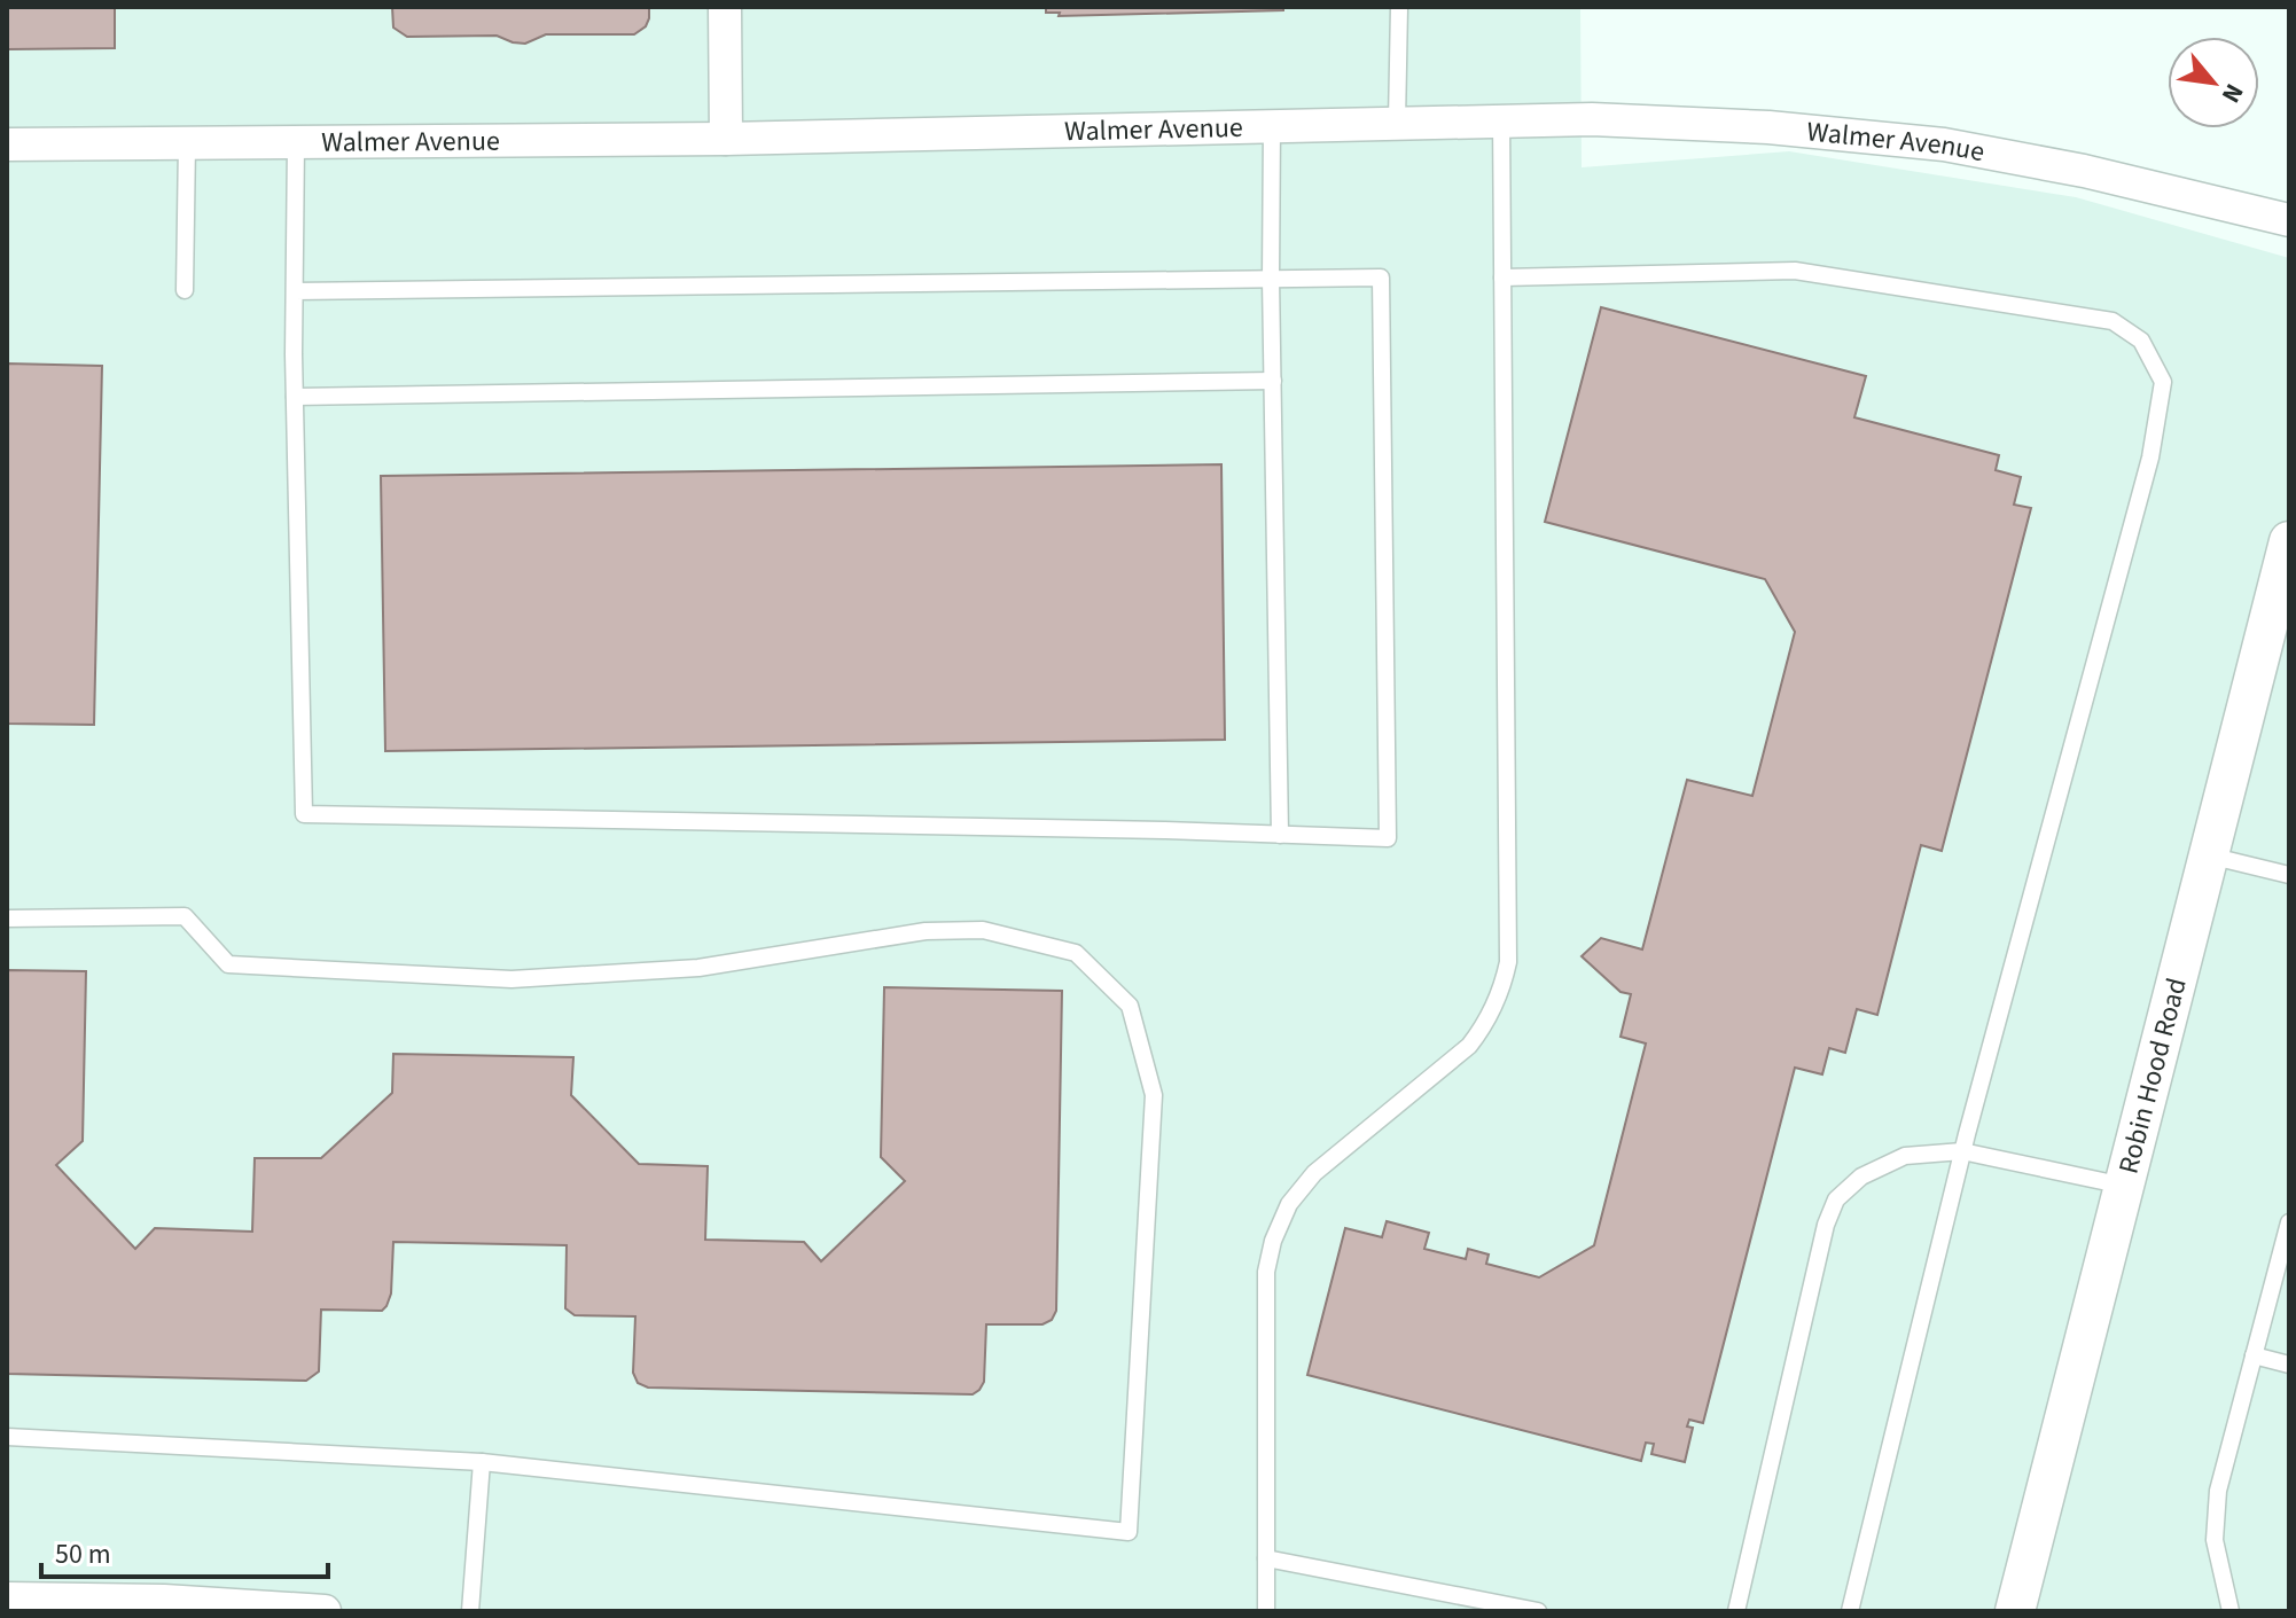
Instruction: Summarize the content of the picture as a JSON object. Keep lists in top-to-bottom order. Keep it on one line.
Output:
{"streets":{"street":["Walmer Avenue","Robin Hood Road"]},"scale_bar":"50 m","north":"bottom right"}
